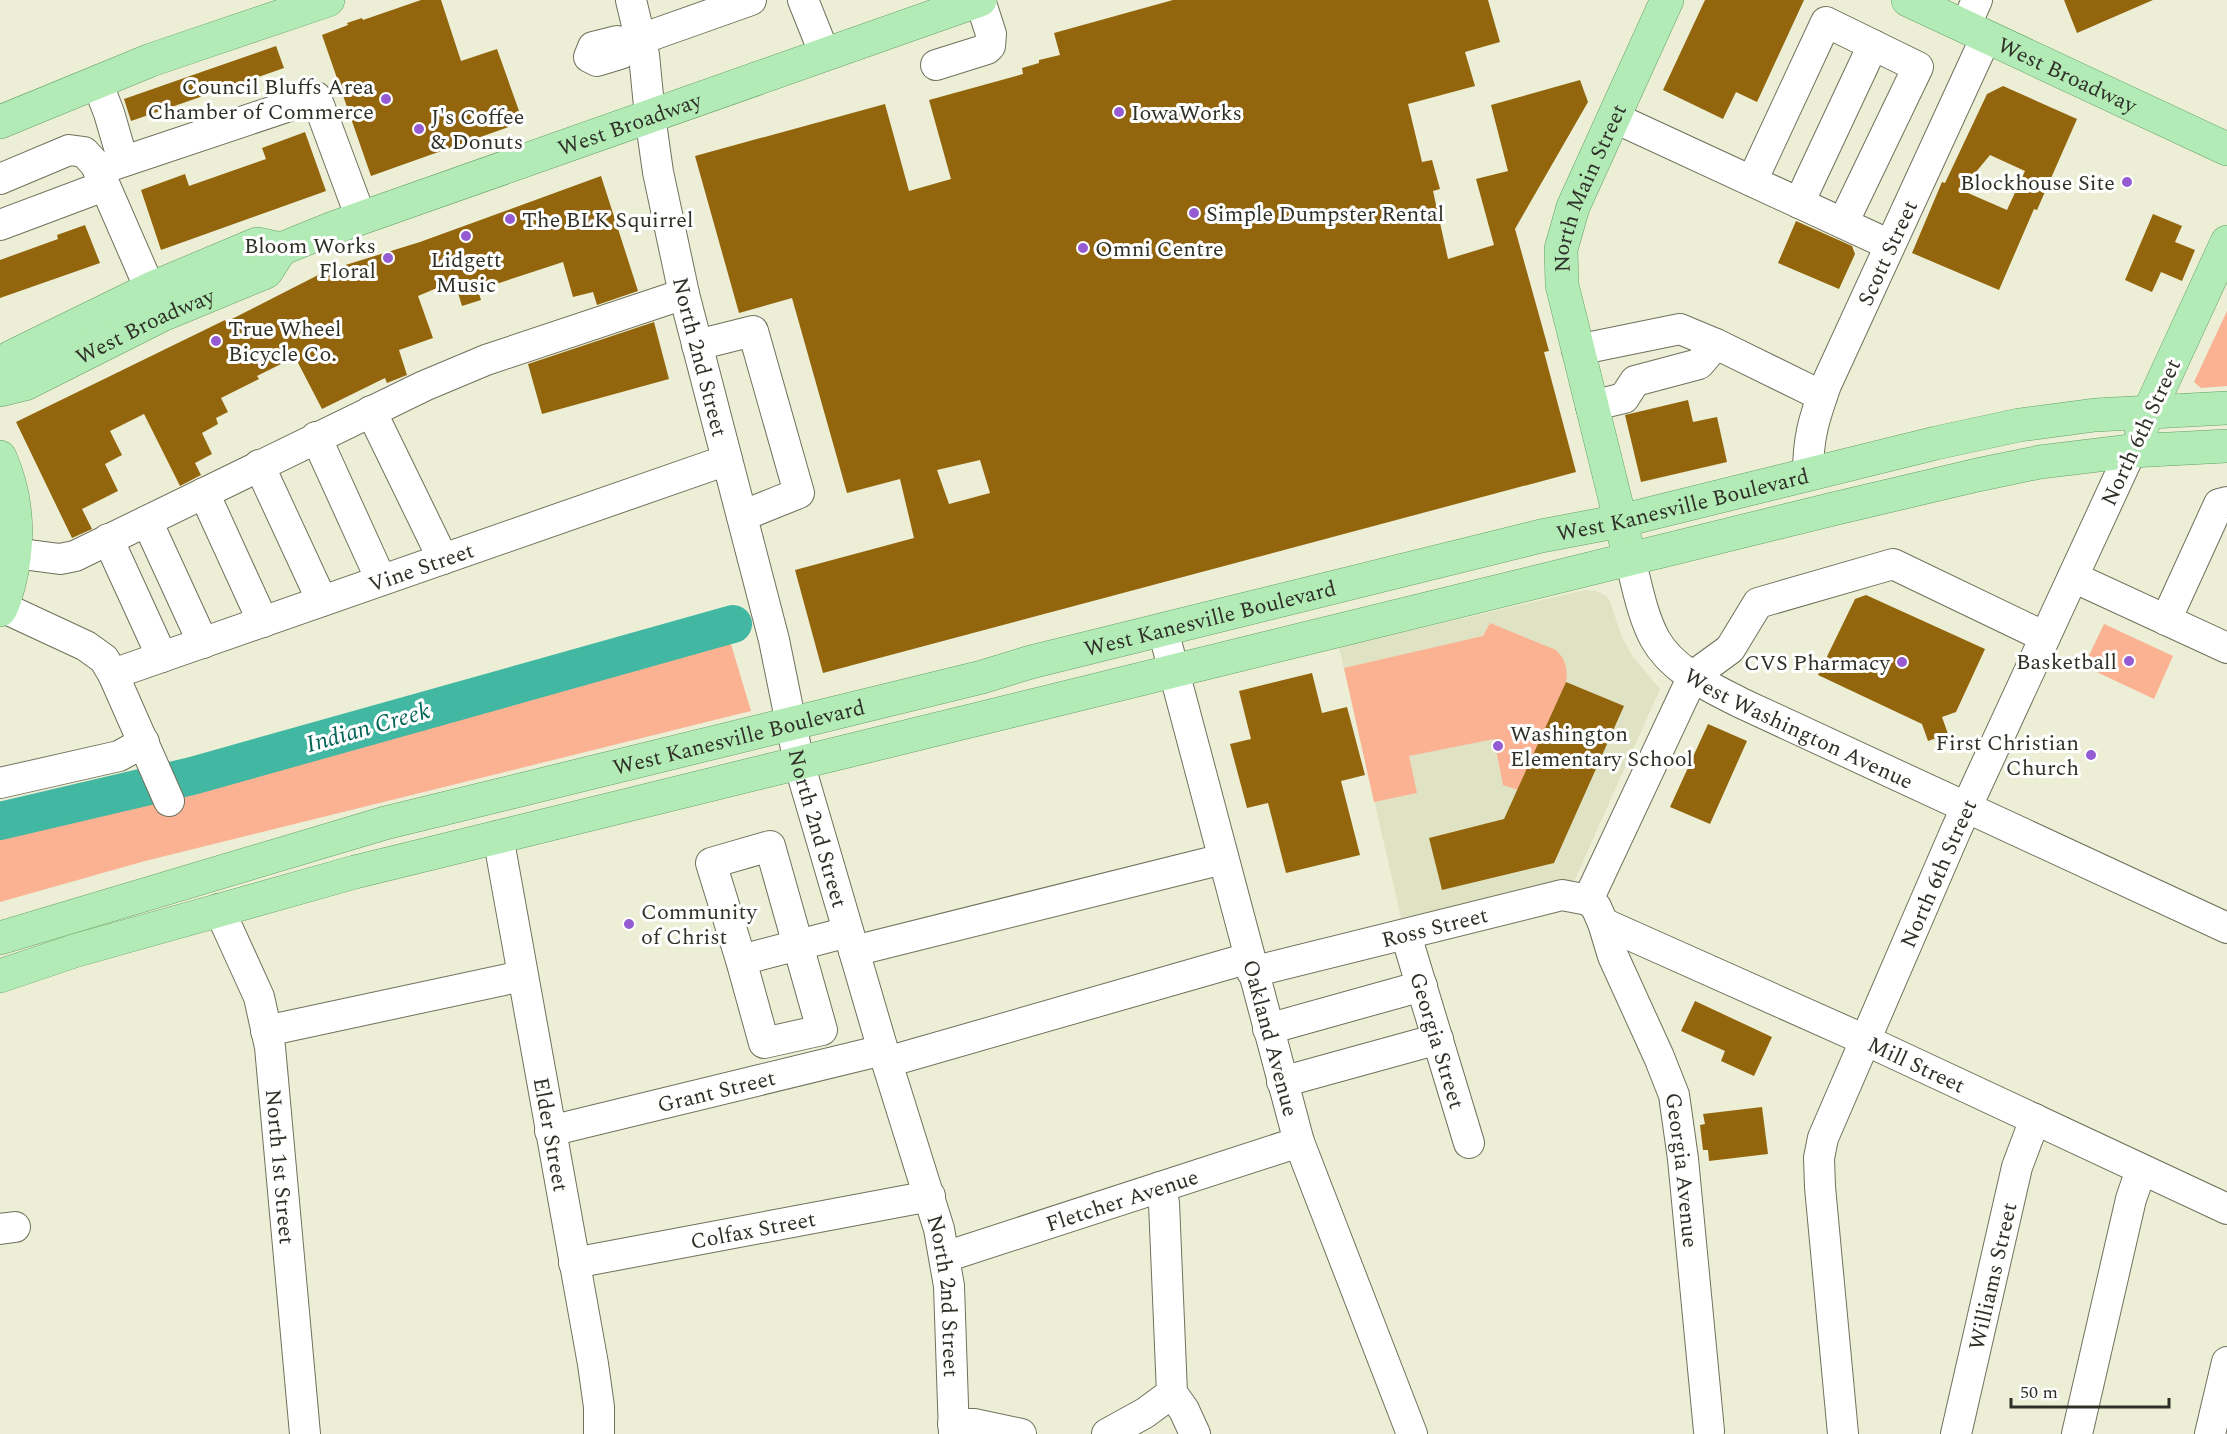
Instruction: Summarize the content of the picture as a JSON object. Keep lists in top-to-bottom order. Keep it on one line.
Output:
{"streets":{"main road":["West Broadway","North Main Street","North 6th Street","West Kanesville Boulevard"],"street":["Scott Street","North 2nd Street","Vine Street","West Washington Avenue","Ross Street","Oakland Avenue","Georgia Street","Mill Street","Grant Street","Elder Street","North 1st Street","Georgia Avenue","Fletcher Avenue","Colfax Street","Williams Street"]},"crossings":[["West Broadway","Scott Street"],["West Broadway","North 2nd Street"],["North Main Street","West Kanesville Boulevard"],["North Main Street","West Washington Avenue"],["Scott Street","West Kanesville Boulevard"],["North 2nd Street","West Kanesville Boulevard"],["North 2nd Street","Vine Street"],["North 2nd Street","Ross Street"],["North 2nd Street","Grant Street"],["North 2nd Street","Fletcher Avenue"],["North 2nd Street","Colfax Street"],["North 6th Street","West Kanesville Boulevard"],["North 6th Street","West Washington Avenue"],["North 6th Street","Mill Street"],["West Kanesville Boulevard","West Washington Avenue"],["West Kanesville Boulevard","Oakland Avenue"],["West Kanesville Boulevard","Elder Street"],["West Kanesville Boulevard","North 1st Street"],["Ross Street","Oakland Avenue"],["Ross Street","Georgia Street"],["Ross Street","Mill Street"],["Ross Street","Grant Street"],["Ross Street","Georgia Avenue"],["Oakland Avenue","Fletcher Avenue"],["Mill Street","Georgia Avenue"],["Mill Street","Williams Street"],["Grant Street","Elder Street"],["Elder Street","Colfax Street"]],"water":["Indian Creek"],"places":["Council Bluffs Area Chamber of Commerce","IowaWorks","J's Coffee & Donuts","Blockhouse Site","Simple Dumpster Rental","The BLK Squirrel","Lidgett Music","Omni Centre","Bloom Works Floral","True Wheel Bicycle Co.","Basketball","CVS Pharmacy","Washington Elementary School","First Christian Church","Community of Christ"],"scale_bar":"50 m"}
